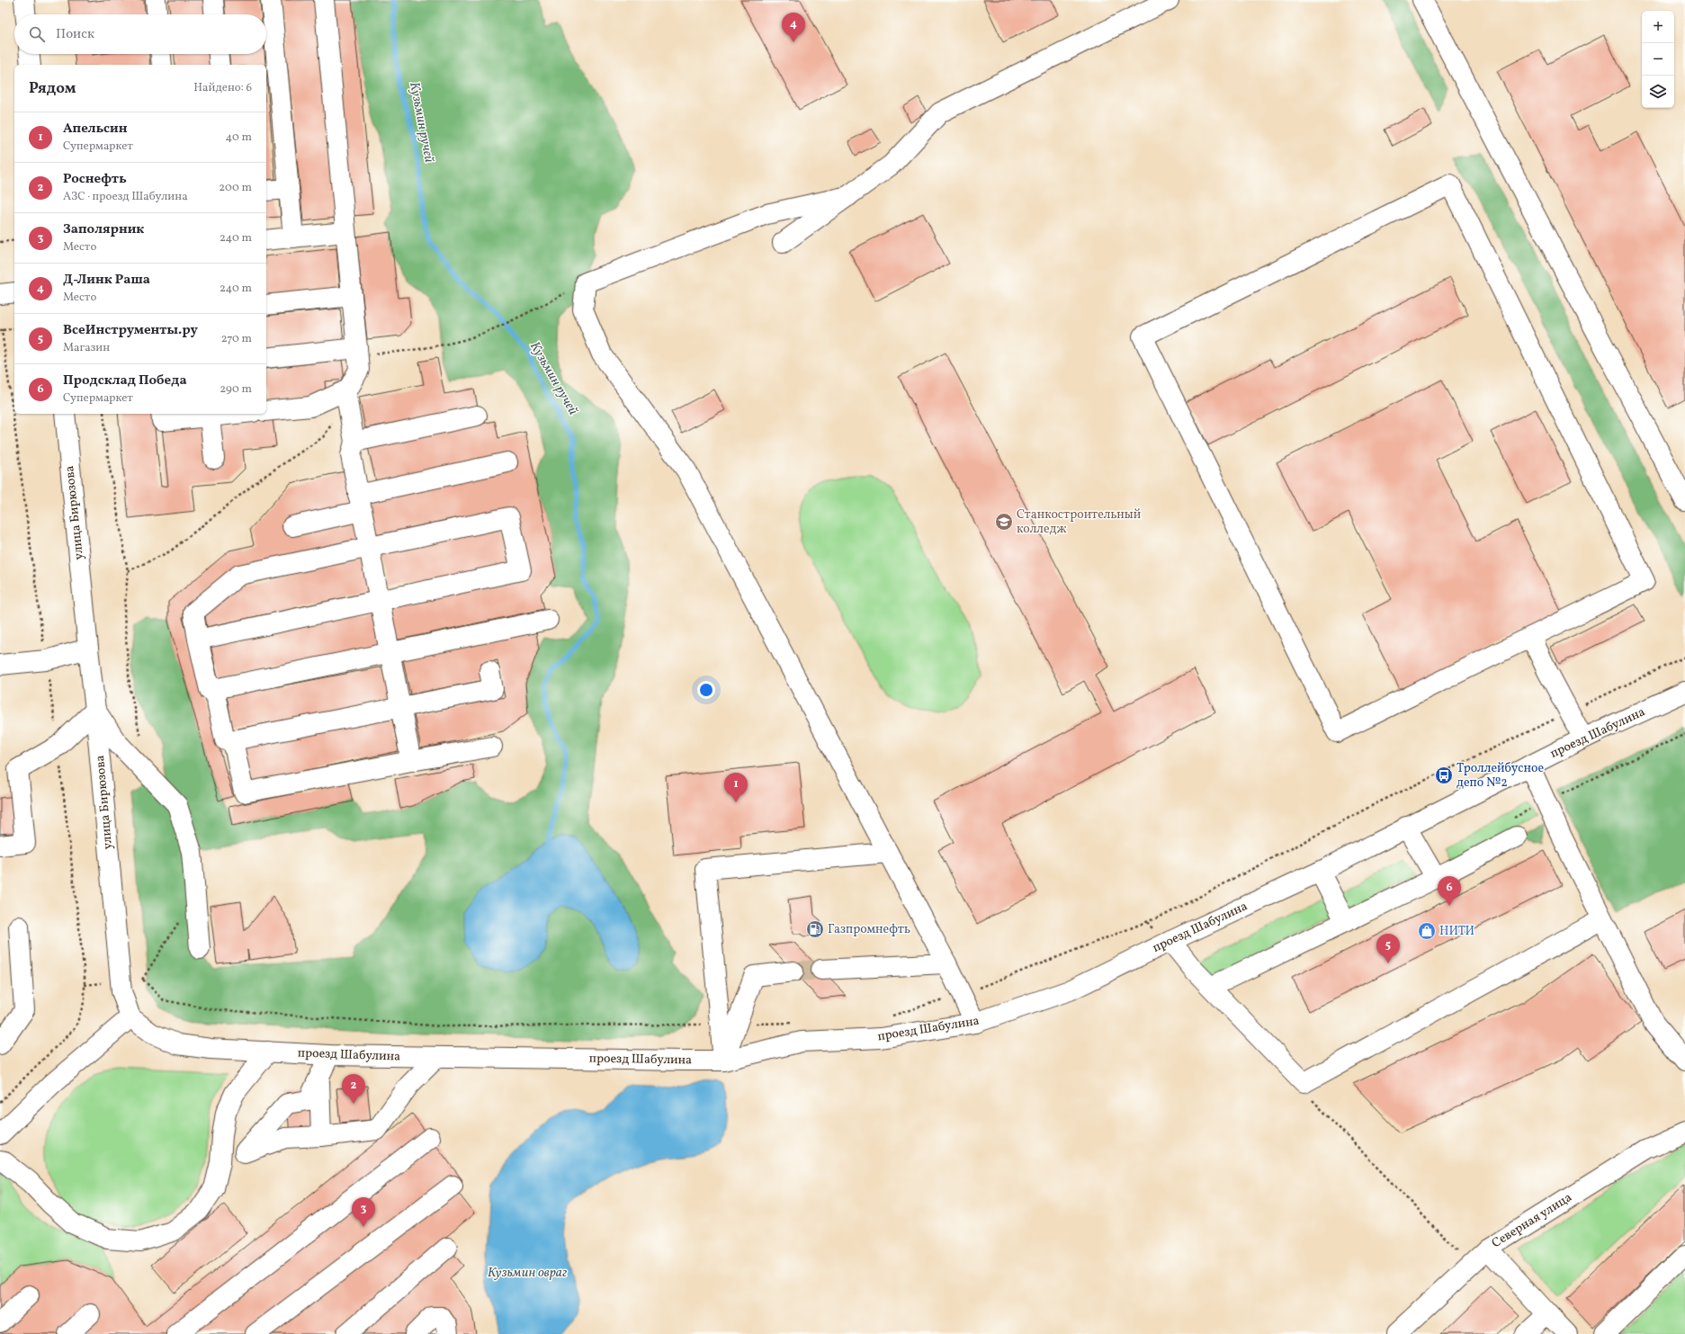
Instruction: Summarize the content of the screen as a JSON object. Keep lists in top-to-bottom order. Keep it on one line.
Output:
{"streets":{"main road":["улица Бирюзова","проезд Шабулина","Северная улица"]},"crossings":[["улица Бирюзова","проезд Шабулина"]],"water":["Кузьмин ручей","Кузьмин овраг"],"places":{"school or university":["Станкостроительный колледж"],"bus stop":["Троллейбусное депо №2"],"fuel station":["Газпромнефть"],"shop":["НИТИ"]},"page":{"map_buttons":["+","−"],"pins":["4","1","6","5","2","3"],"search":"Поиск","heading":["Рядом","Найдено: 6"],"list":[{"mark":"1","name":"Апельсин","note":"Супермаркет","value":"40 m"},{"mark":"2","name":"Роснефть","note":"АЗС · проезд Шабулина","value":"200 m"},{"mark":"3","name":"Заполярник","note":"Место","value":"240 m"},{"mark":"4","name":"Д-Линк Раша","note":"Место","value":"240 m"},{"mark":"5","name":"ВсеИнструменты.ру","note":"Магазин","value":"270 m"},{"mark":"6","name":"Продсклад Победа","note":"Супермаркет","value":"290 m"}]}}
